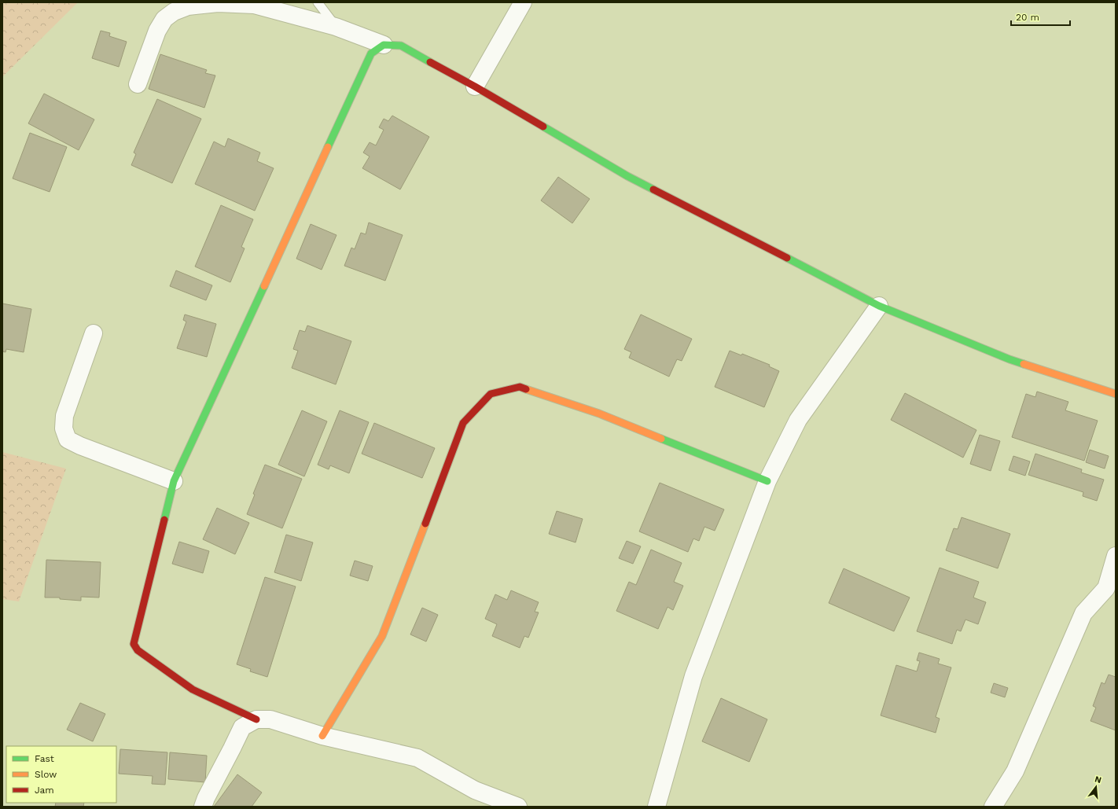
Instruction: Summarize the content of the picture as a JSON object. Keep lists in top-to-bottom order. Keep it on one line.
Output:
{"legend":["Fast","Slow","Jam"],"scale_bar":"20 m","north":"top"}
